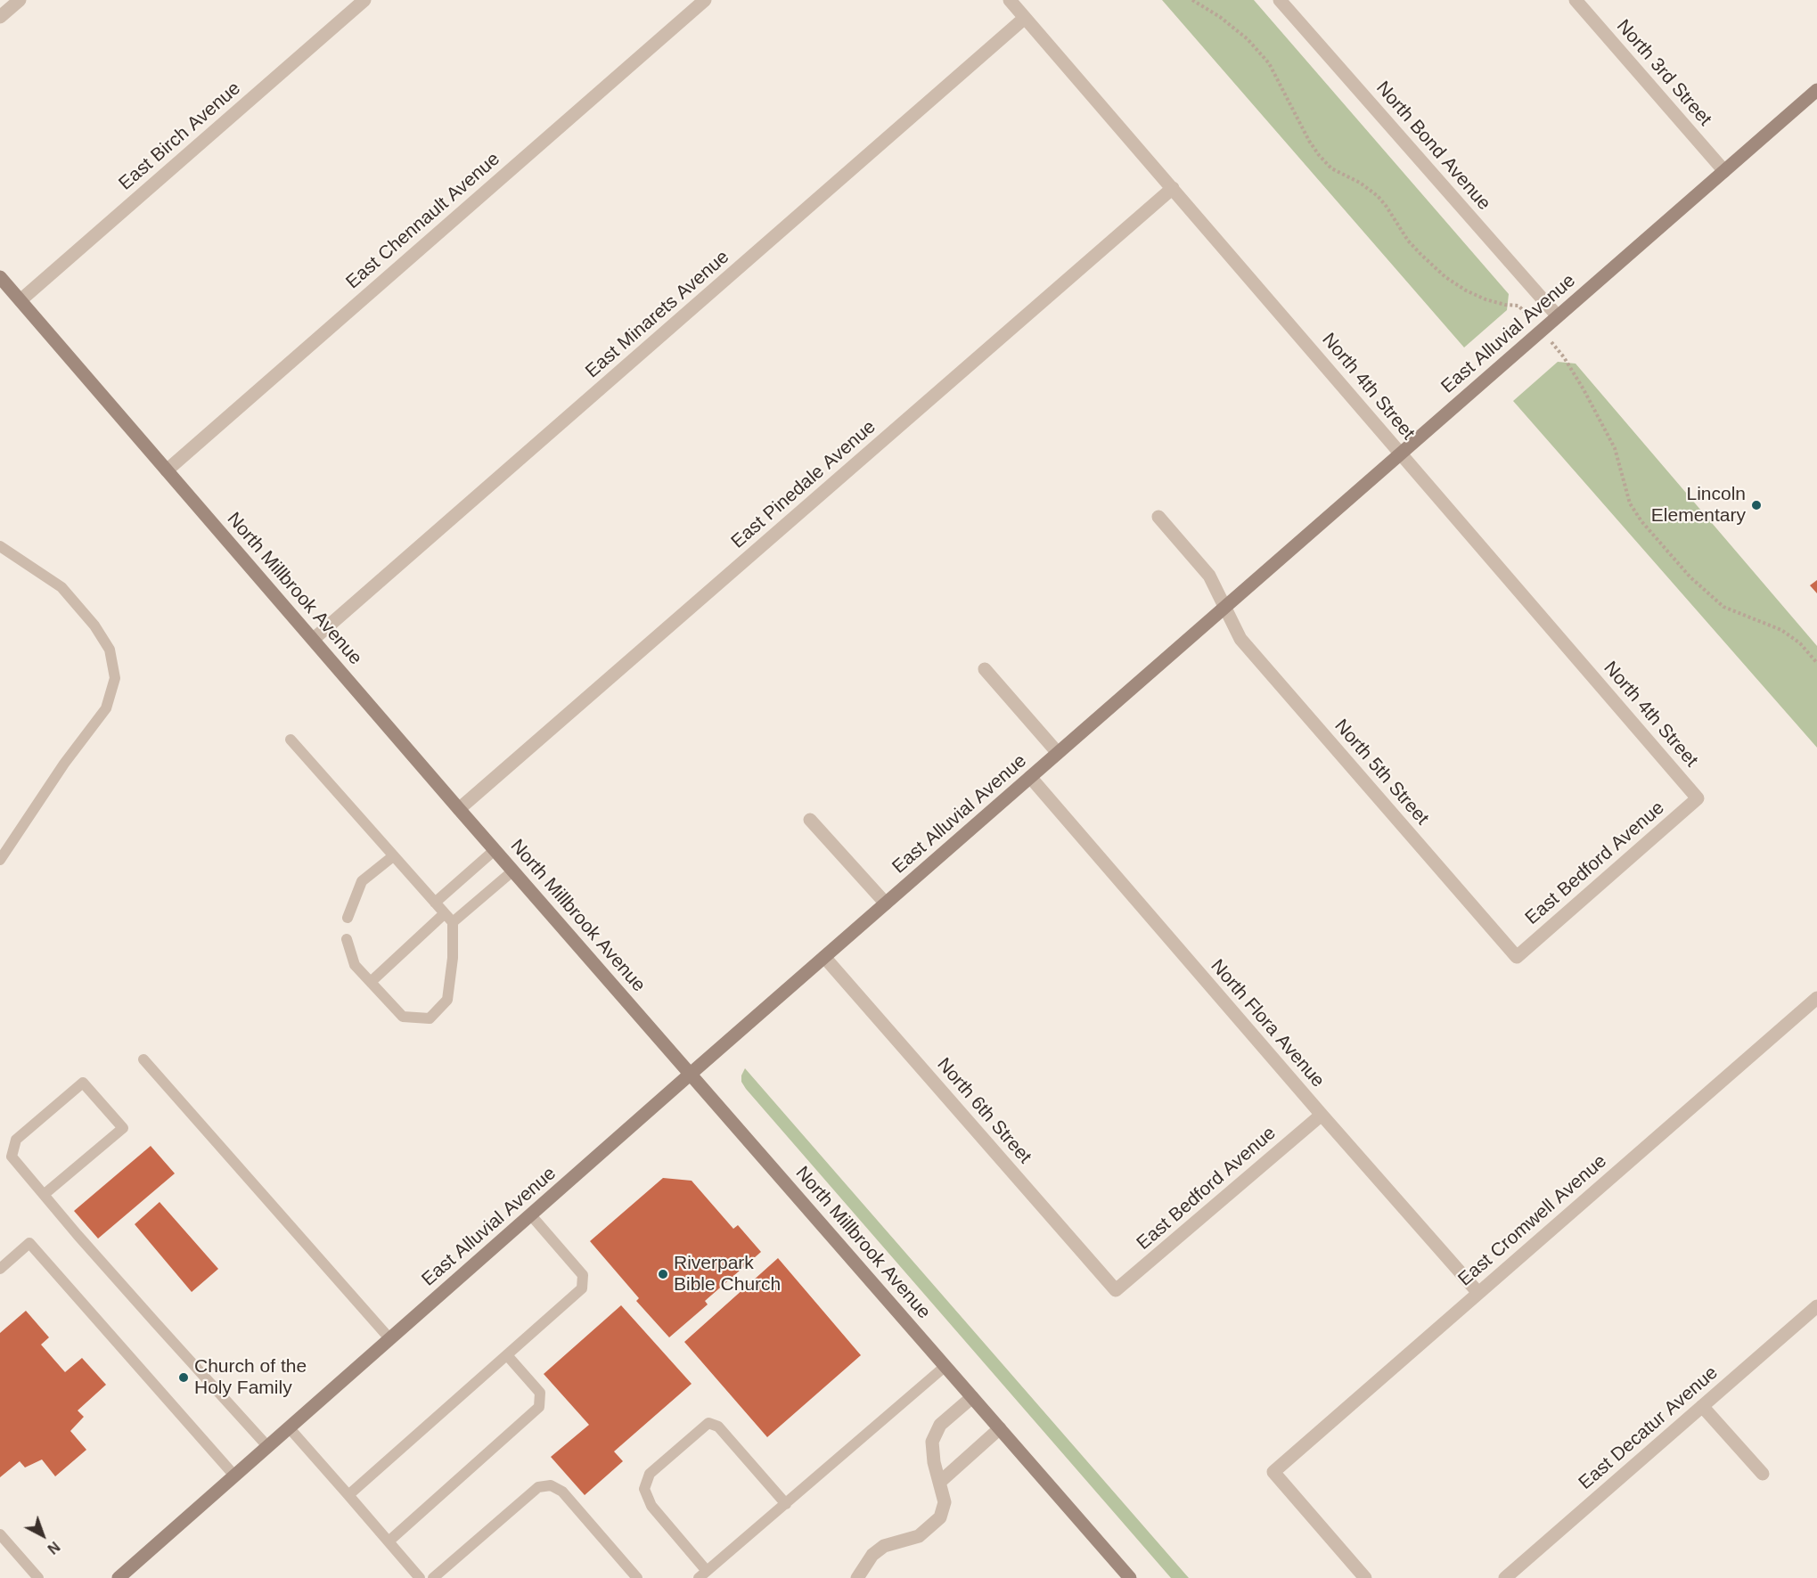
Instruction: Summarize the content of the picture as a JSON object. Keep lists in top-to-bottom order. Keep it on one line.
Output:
{"streets":{"main road":["East Alluvial Avenue","North Millbrook Avenue"],"street":["North 3rd Street","East Birch Avenue","North Bond Avenue","East Chennault Avenue","East Minarets Avenue","North 4th Street","East Pinedale Avenue","North 5th Street","East Bedford Avenue","North Flora Avenue","North 6th Street","East Cromwell Avenue","East Decatur Avenue"]},"crossings":[["North 3rd Street","East Alluvial Avenue"],["East Birch Avenue","North Millbrook Avenue"],["North Bond Avenue","East Alluvial Avenue"],["East Chennault Avenue","North Millbrook Avenue"],["East Minarets Avenue","North 4th Street"],["East Minarets Avenue","North Millbrook Avenue"],["East Alluvial Avenue","North 4th Street"],["East Alluvial Avenue","North Millbrook Avenue"],["East Alluvial Avenue","North 5th Street"],["East Alluvial Avenue","North Flora Avenue"],["East Alluvial Avenue","North 6th Street"],["North 4th Street","East Pinedale Avenue"],["North 4th Street","East Bedford Avenue"],["East Pinedale Avenue","North Millbrook Avenue"],["North 5th Street","East Bedford Avenue"],["East Bedford Avenue","North Flora Avenue"],["East Bedford Avenue","North 6th Street"],["North Flora Avenue","East Cromwell Avenue"]],"places":["Lincoln Elementary","Riverpark Bible Church","Church of the Holy Family"],"north":"bottom right"}
